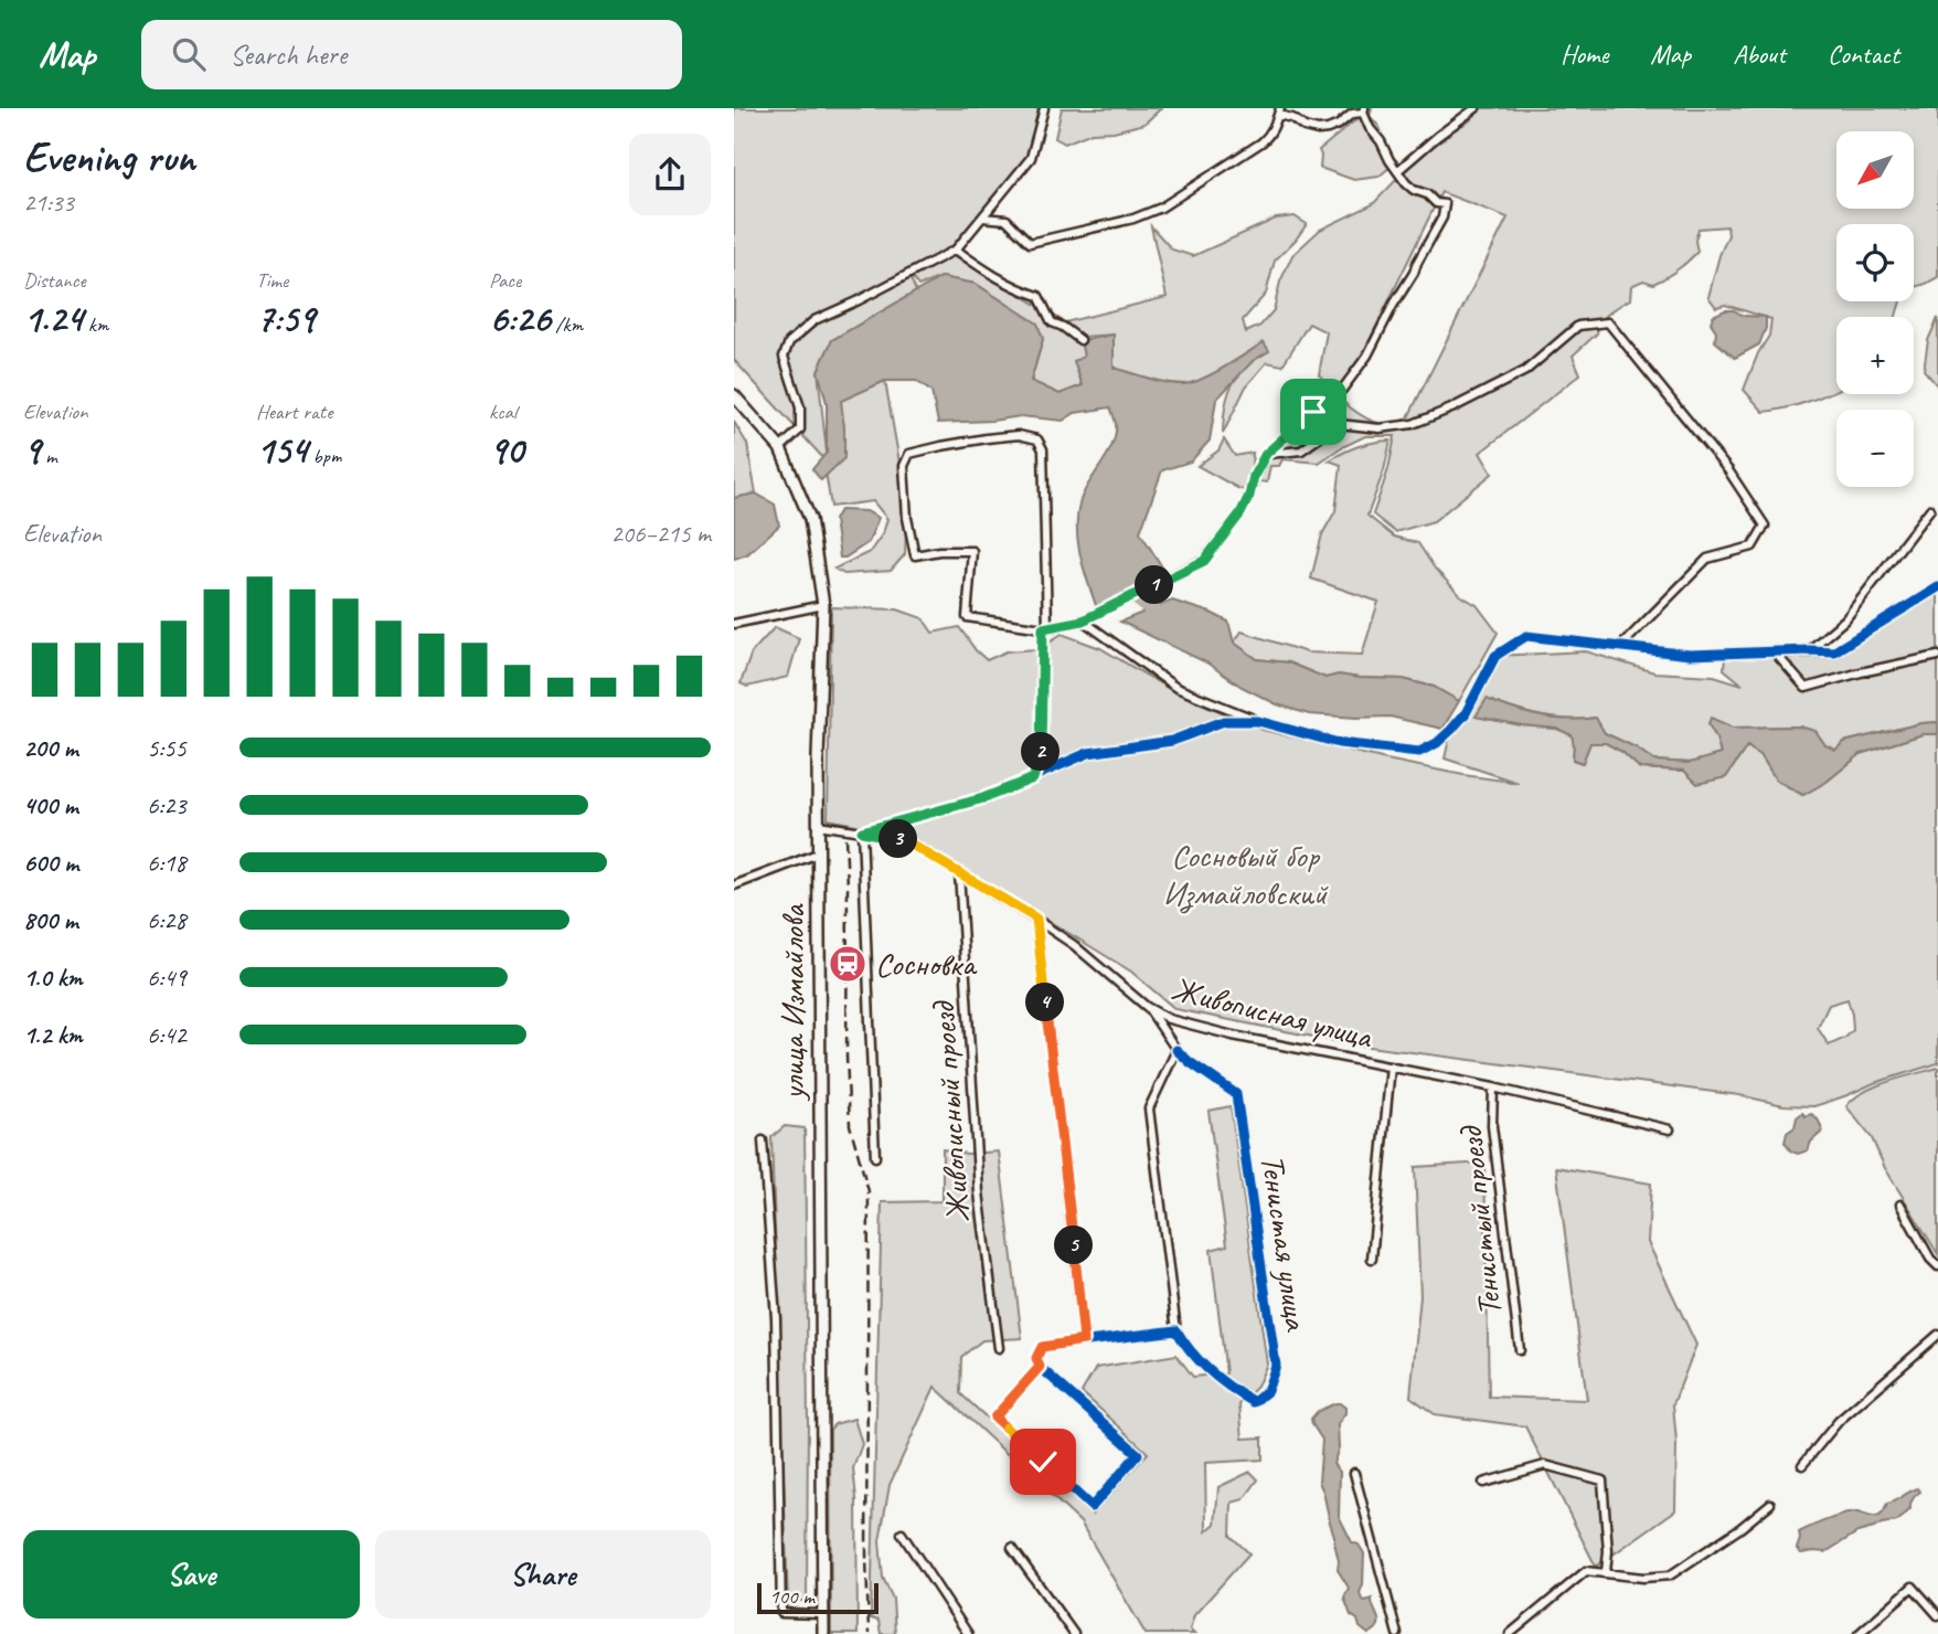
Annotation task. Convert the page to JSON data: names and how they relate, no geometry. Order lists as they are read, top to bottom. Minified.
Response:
{"streets":{"main road":["улица Измайлова"],"street":["Живописная улица","Живописный проезд","Тенистый проезд","Тенистая улица"]},"crossings":[["улица Измайлова","Живописная улица"],["Живописная улица","Живописный проезд"],["Живописная улица","Тенистый проезд"],["Живописная улица","Тенистая улица"]],"parks":["Сосновый бор Измайловский"],"places":{"station":["Сосновка"]},"scale_bar":"100 m","north":"bottom left","page":{"header":"Map","search":"Search here","nav":["Home","Map","About","Contact"],"heading":["Evening run","21:33"],"map_buttons":["+","−"],"stats":[["Distance","1.24 km"],["Time","7:59"],["Pace","6:26 /km"],["Elevation","9 m"],["Heart rate","154 bpm"],["kcal","90"]],"chart":["Elevation","206–215 m"],"pins":["1","2","3","4","5"],"list":[{"name":"200 m","note":"5:55"},{"name":"400 m","note":"6:23"},{"name":"600 m","note":"6:18"},{"name":"800 m","note":"6:28"},{"name":"1.0 km","note":"6:49"},{"name":"1.2 km","note":"6:42"}],"buttons":["Save","Share"],"scale":"100 m"}}
